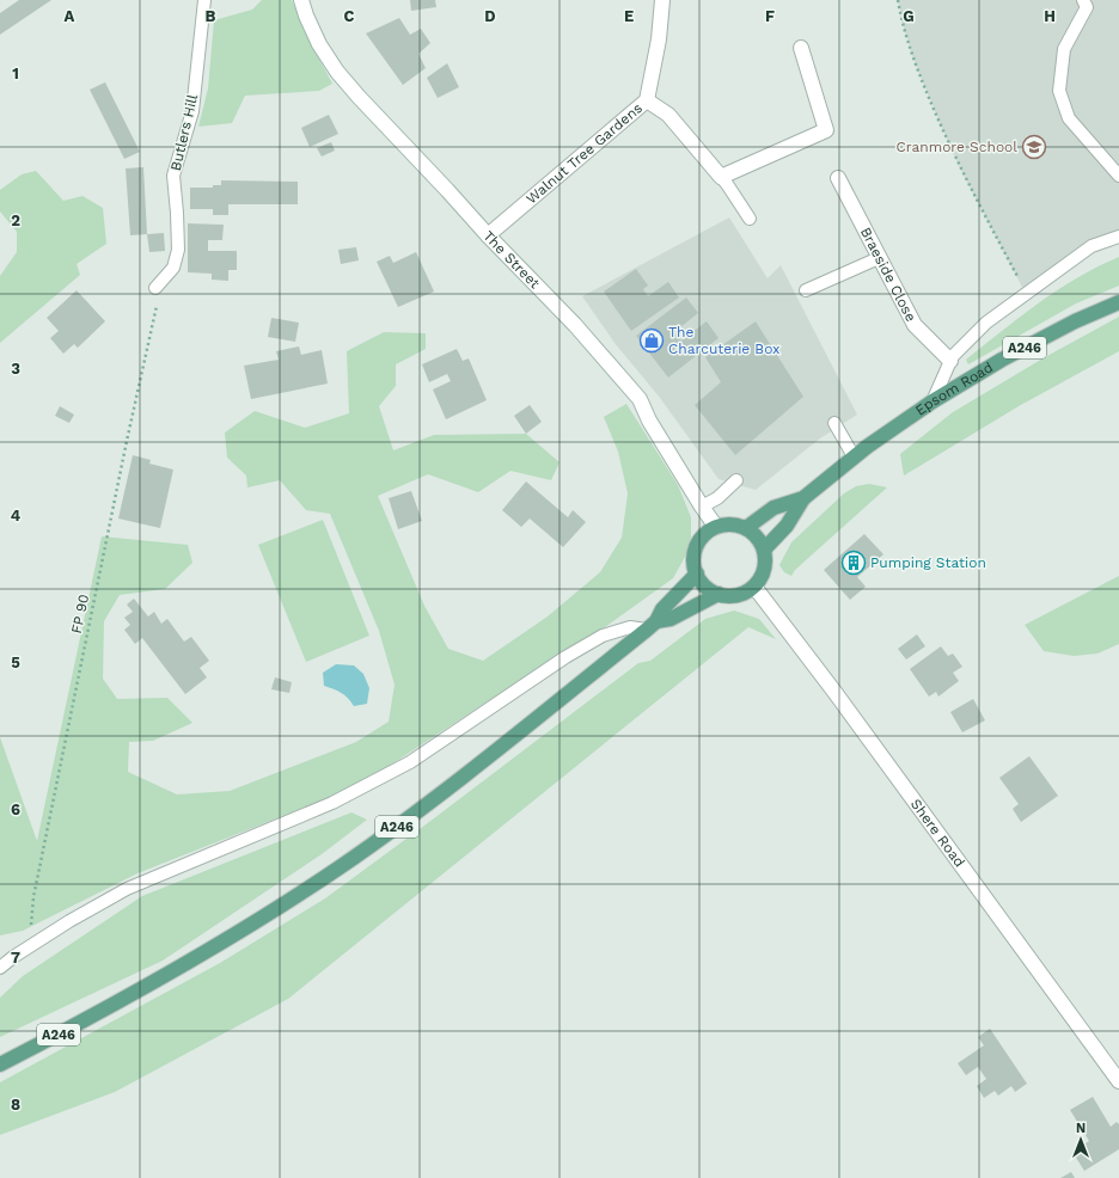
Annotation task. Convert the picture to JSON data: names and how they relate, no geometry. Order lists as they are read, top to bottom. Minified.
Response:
{"streets":{"main road":["A246","Epsom Road"],"street":["Walnut Tree Gardens","The Street","Braeside Close","Shere Road"],"lane":["Butlers Hill"],"path":["FP 90"]},"crossings":[["Butlers Hill","FP 90"],["Walnut Tree Gardens","The Street"],["The Street","A246"],["The Street","Epsom Road"],["The Street","Shere Road"],["A246","Epsom Road"],["A246","Shere Road"],["Epsom Road","Shere Road"]],"places":{"school or university":["Cranmore School"],"shop":["The Charcuterie Box"],"building":["Pumping Station"]},"north":"top","grid":{"columns":["A","B","C","D","E","F","G","H"],"rows":["1","2","3","4","5","6","7","8"]}}
